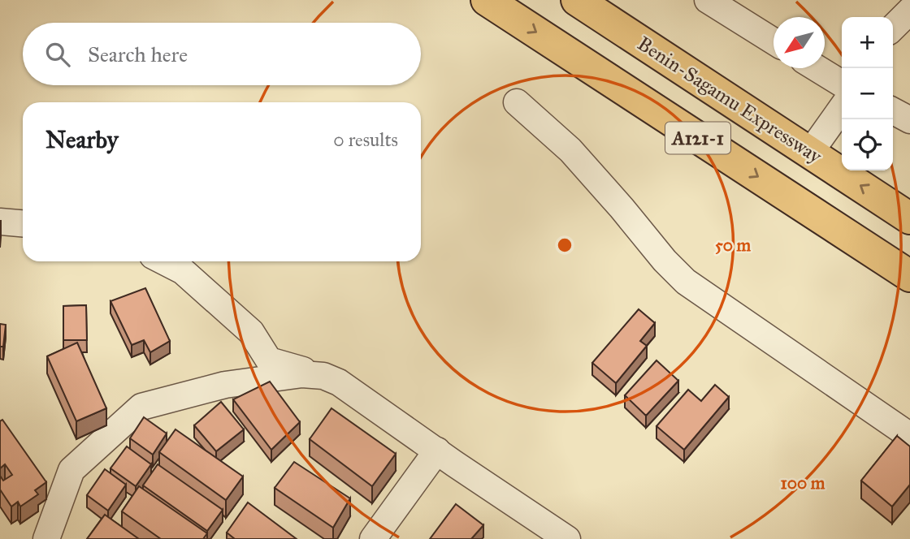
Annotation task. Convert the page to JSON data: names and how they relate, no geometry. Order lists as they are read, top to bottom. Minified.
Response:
{"streets":{"highway":["Benin-Sagamu Expressway","A121-1"]},"north":"bottom left","page":{"map_buttons":["+","−"],"search":"Search here","heading":["Nearby","0 results"]},"rings":["50 m","100 m"]}
